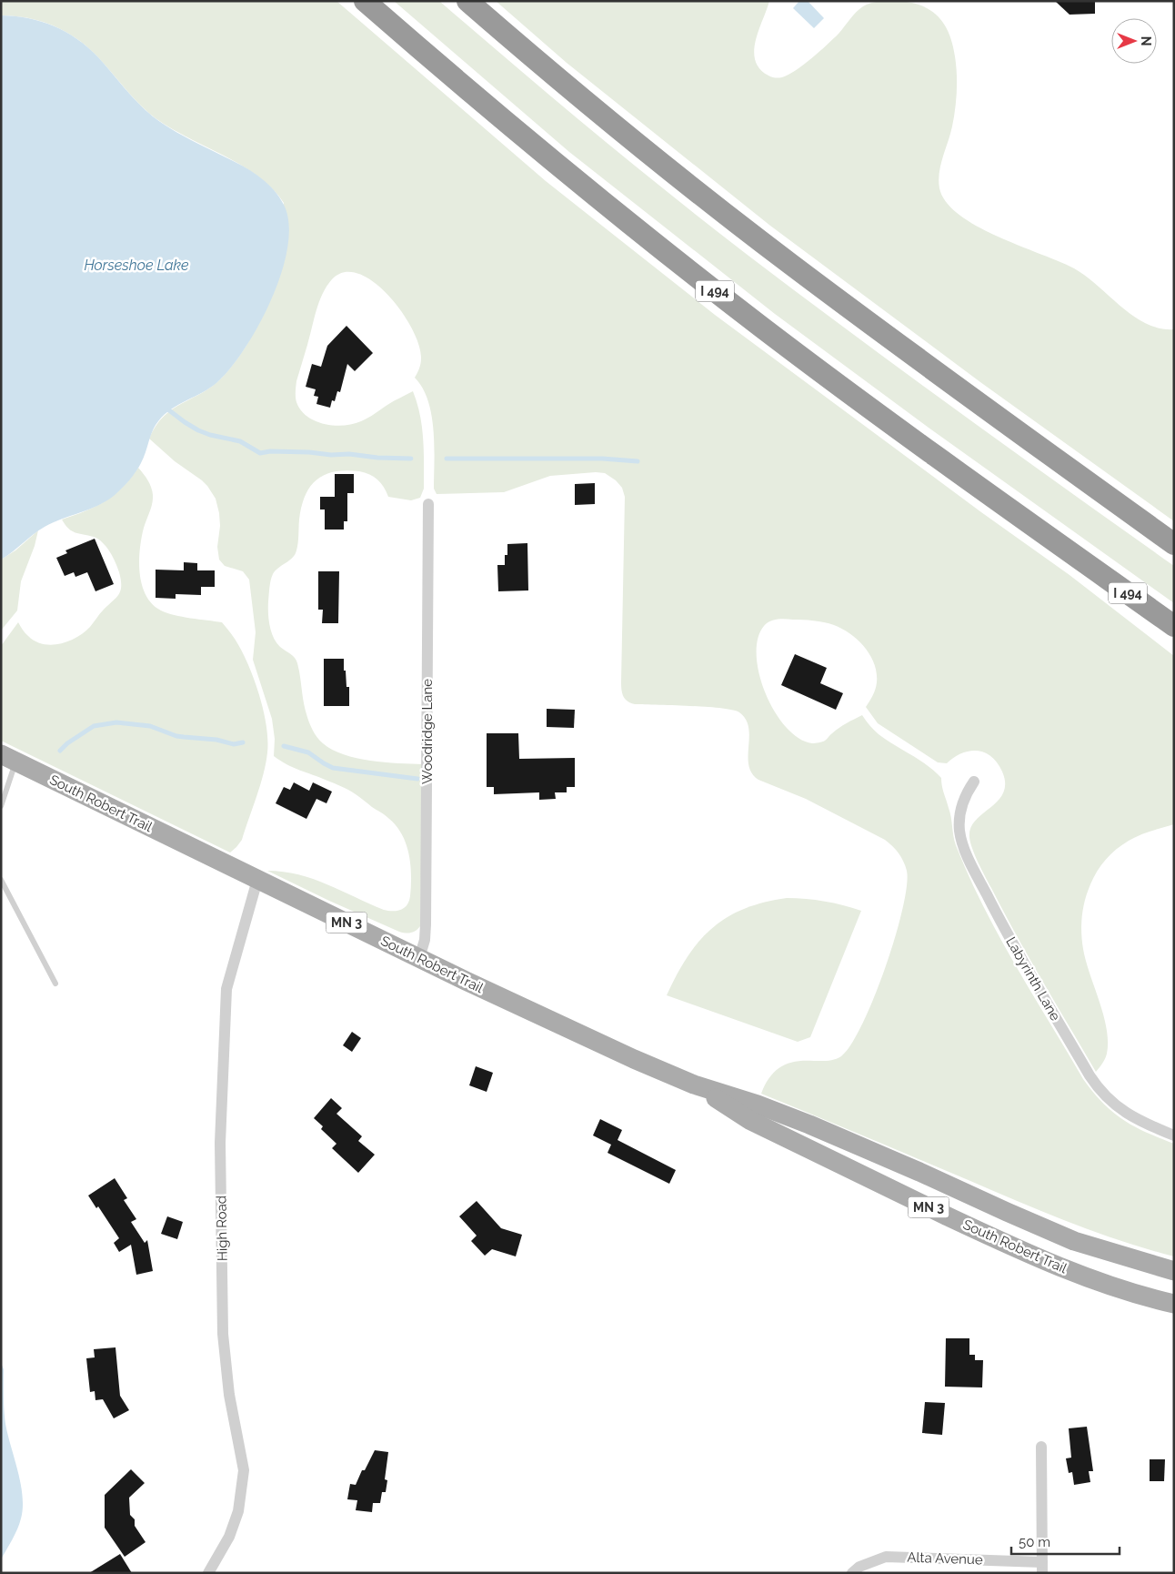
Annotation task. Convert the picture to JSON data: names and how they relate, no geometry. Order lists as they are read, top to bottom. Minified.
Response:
{"streets":{"highway":["I 494"],"main road":["South Robert Trail","MN 3"],"street":["Woodridge Lane","Labyrinth Lane","High Road","Alta Avenue"]},"crossings":[["Woodridge Lane","South Robert Trail"],["South Robert Trail","High Road"]],"water":["Horseshoe Lake"],"scale_bar":"50 m","north":"right"}
